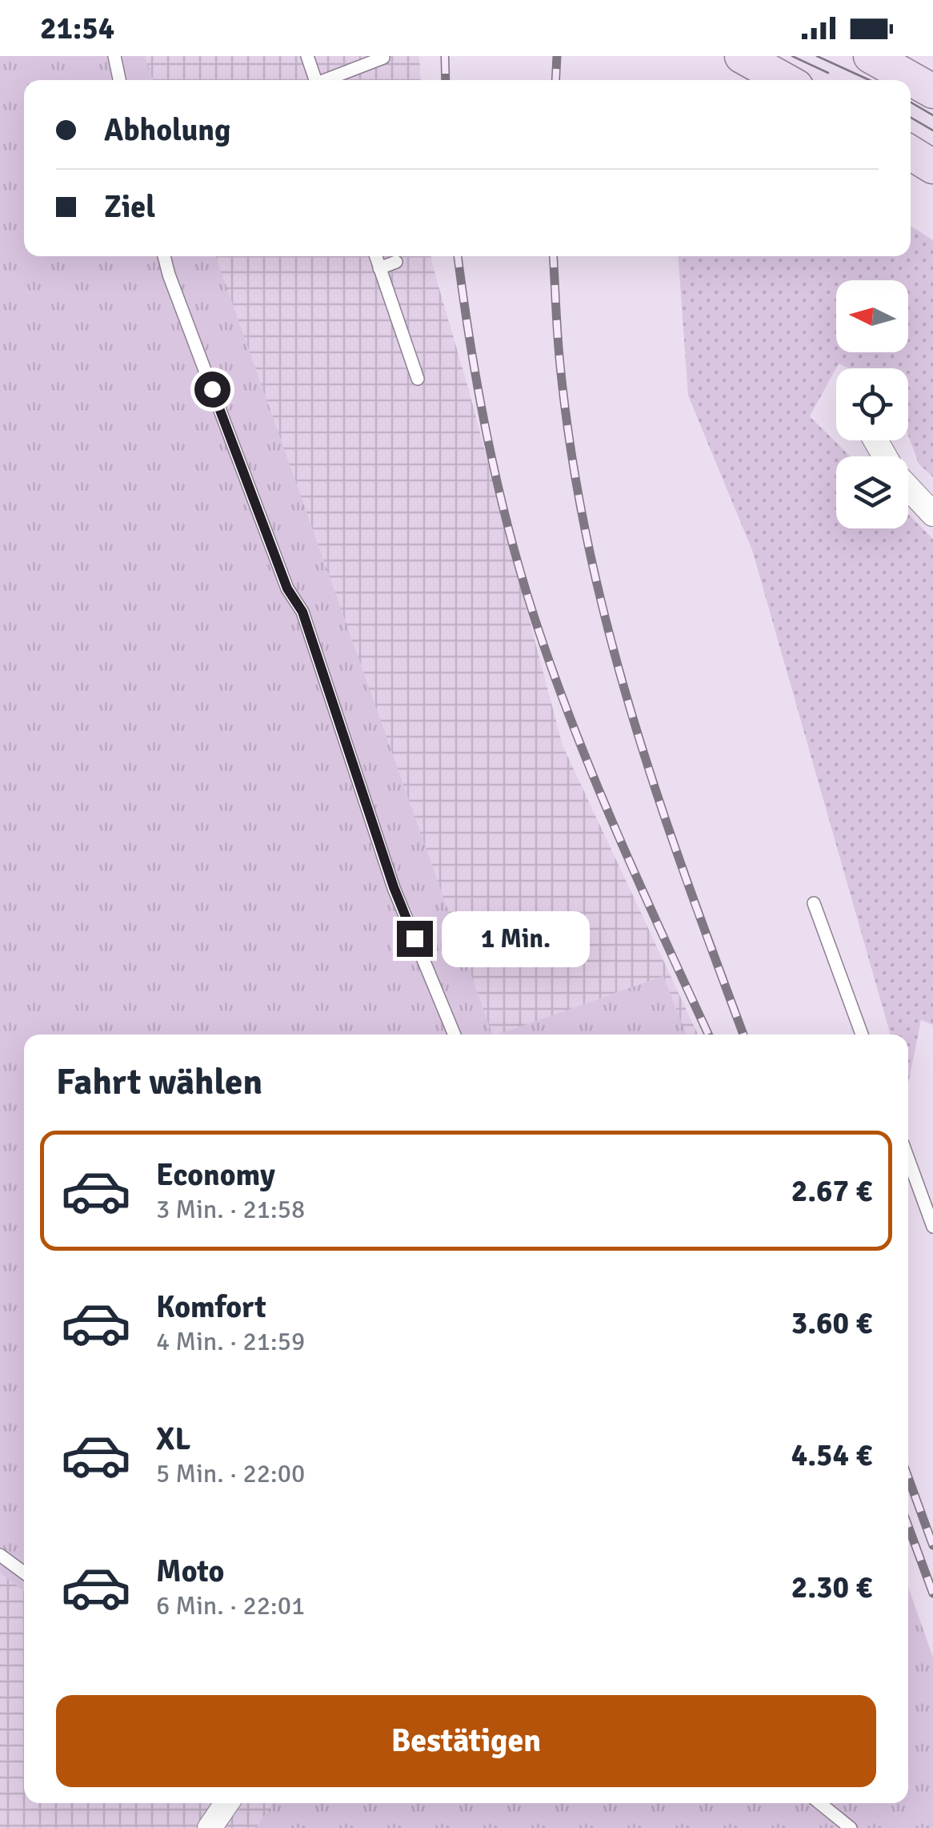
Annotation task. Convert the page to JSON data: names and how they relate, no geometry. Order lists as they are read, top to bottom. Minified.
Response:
{"north":"left","page":{"status":"21:54","banner":["Abholung","Ziel"],"bubble":"1 Min.","heading":"Fahrt wählen","list":[{"name":"Economy","note":"3 Min. · 21:58","value":"2.67 €"},{"name":"Komfort","note":"4 Min. · 21:59","value":"3.60 €"},{"name":"XL","note":"5 Min. · 22:00","value":"4.54 €"},{"name":"Moto","note":"6 Min. · 22:01","value":"2.30 €"}],"buttons":"Bestätigen"}}
